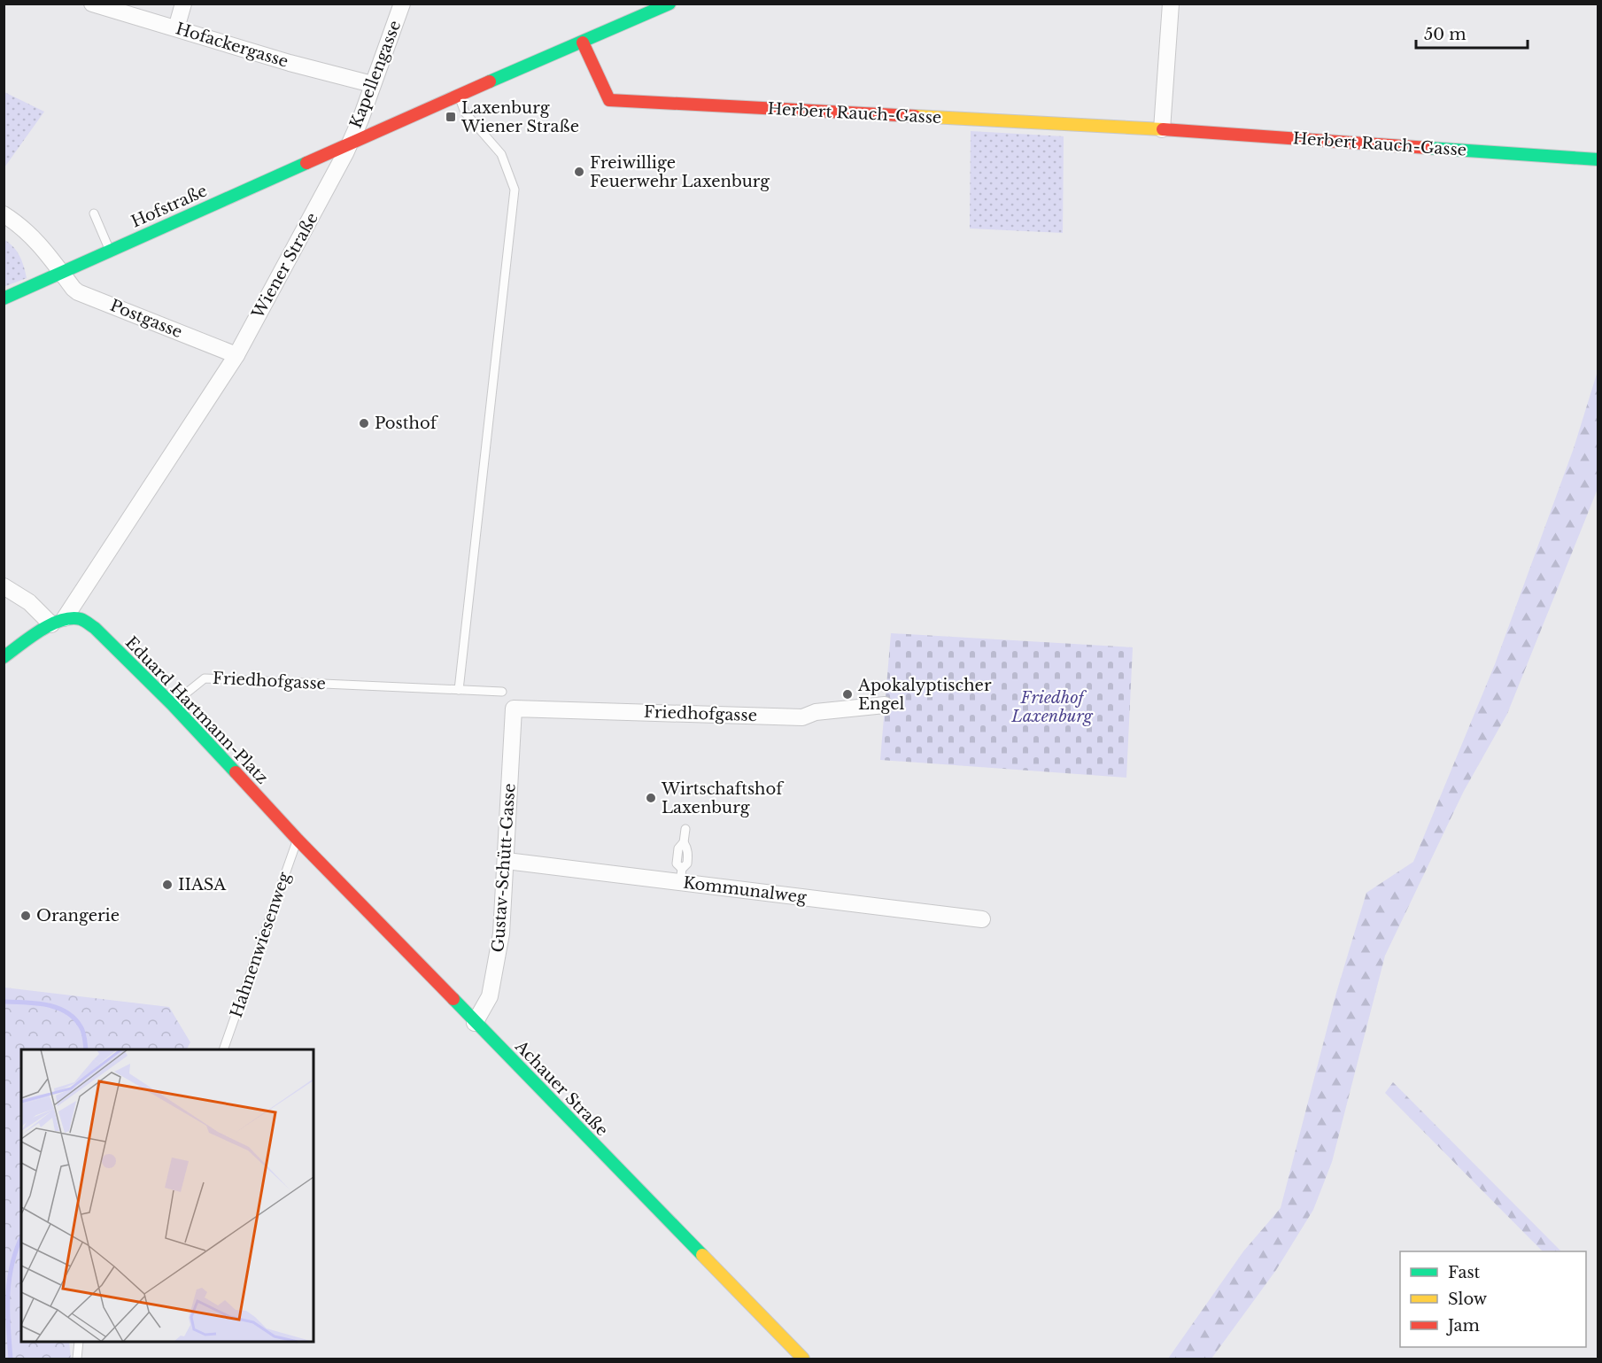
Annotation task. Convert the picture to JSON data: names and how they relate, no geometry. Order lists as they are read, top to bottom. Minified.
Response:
{"streets":{"street":["Hofackergasse","Kapellengasse","Herbert Rauch-Gasse","Hofstraße","Wiener Straße","Postgasse","Friedhofgasse","Eduard Hartmann-Platz","Gustav-Schütt-Gasse","Kommunalweg","Achauer Straße"],"lane":["Hahnenwiesenweg"]},"crossings":[["Hofackergasse","Kapellengasse"],["Kapellengasse","Hofstraße"],["Kapellengasse","Wiener Straße"],["Hofstraße","Wiener Straße"],["Hofstraße","Postgasse"],["Wiener Straße","Postgasse"],["Wiener Straße","Eduard Hartmann-Platz"],["Friedhofgasse","Eduard Hartmann-Platz"],["Friedhofgasse","Gustav-Schütt-Gasse"],["Eduard Hartmann-Platz","Hahnenwiesenweg"],["Eduard Hartmann-Platz","Achauer Straße"],["Gustav-Schütt-Gasse","Kommunalweg"],["Gustav-Schütt-Gasse","Achauer Straße"],["Hahnenwiesenweg","Achauer Straße"]],"parks":["Friedhof Laxenburg"],"places":{"transit":["Laxenburg Wiener Straße"],"other":["Freiwillige Feuerwehr Laxenburg","Posthof","Apokalyptischer Engel","Wirtschaftshof Laxenburg","IIASA","Orangerie"]},"legend":["Fast","Slow","Jam"],"scale_bar":"50 m"}
